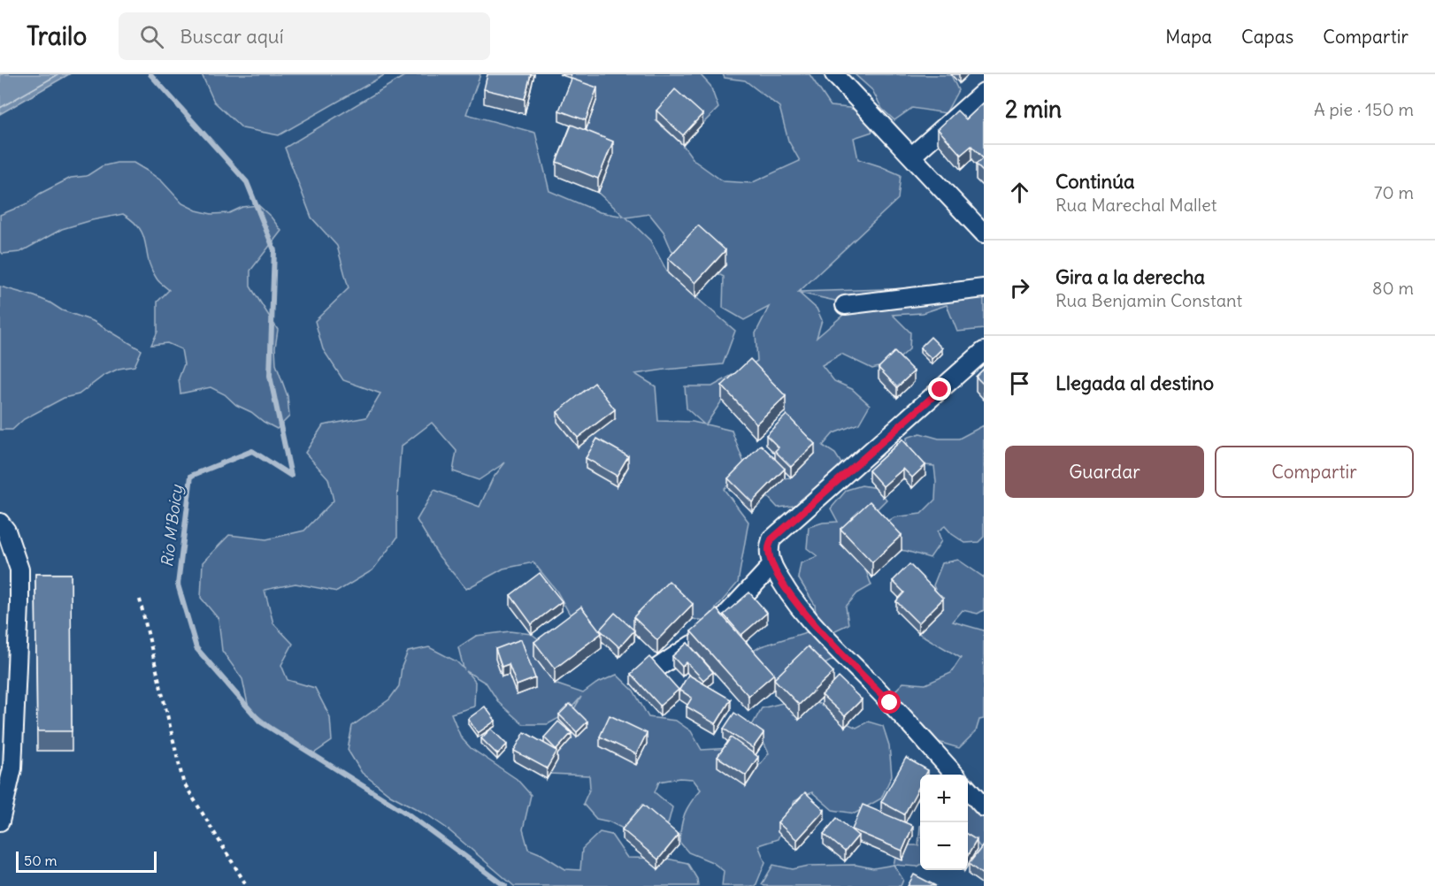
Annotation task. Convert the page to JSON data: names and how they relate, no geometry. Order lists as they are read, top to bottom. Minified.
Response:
{"water":["Rio M'Boicy"],"scale_bar":"50 m","page":{"header":"Trailo","search":"Buscar aquí","nav":["Mapa","Capas","Compartir"],"heading":["2 min","A pie · 150 m"],"list":[["Continúa","Rua Marechal Mallet","70 m"],["Gira a la derecha","Rua Benjamin Constant","80 m"],"Llegada al destino"],"buttons":["Guardar","Compartir"],"map_buttons":["+","−"],"scale":"50 m"}}
